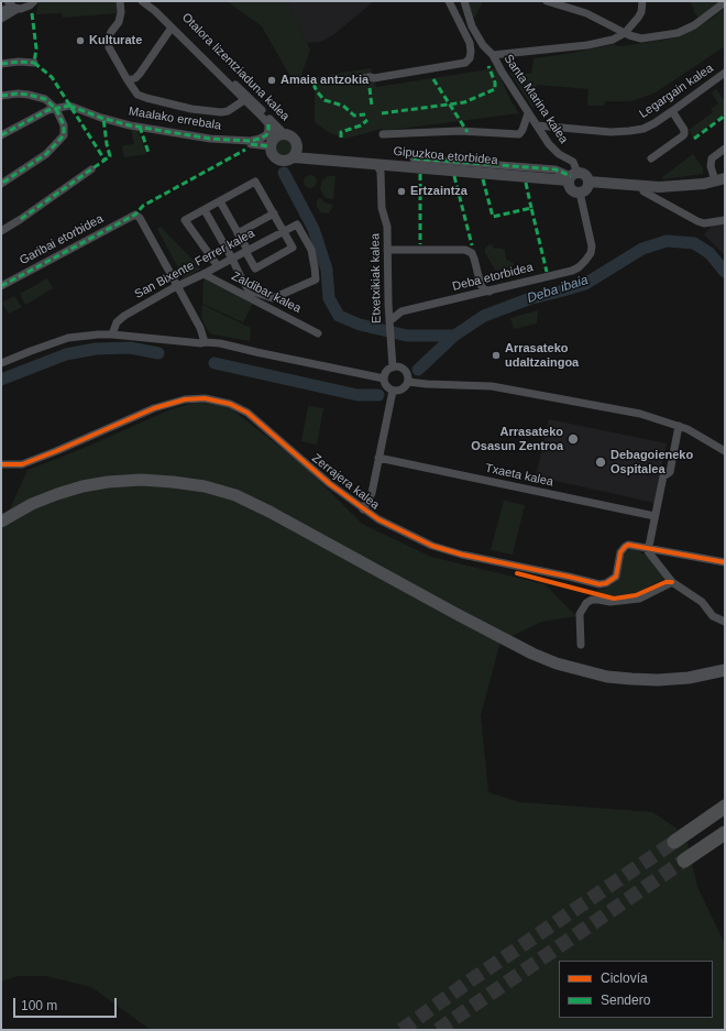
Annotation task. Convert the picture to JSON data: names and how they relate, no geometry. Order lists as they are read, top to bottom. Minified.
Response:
{"streets":{"street":["Otalora lizentziaduna kalea","Legargain kalea","Santa Marina kalea","Maalako errebala","Gipuzkoa etorbidea","Garibai etorbidea","San Bixente Ferrer kalea","Deba etorbidea","Etxetxikiak kalea","Zaldibar kalea","Txaeta kalea","Zerrajera kalea"]},"crossings":[["Otalora lizentziaduna kalea","Maalako errebala"],["Otalora lizentziaduna kalea","Gipuzkoa etorbidea"],["Legargain kalea","Santa Marina kalea"],["Santa Marina kalea","Gipuzkoa etorbidea"],["Santa Marina kalea","Deba etorbidea"],["Gipuzkoa etorbidea","Deba etorbidea"],["Gipuzkoa etorbidea","Etxetxikiak kalea"],["Garibai etorbidea","San Bixente Ferrer kalea"],["San Bixente Ferrer kalea","Zaldibar kalea"]],"water":["Deba ibaia"],"places":["Kulturate","Amaia antzokia","Ertzaintza","Arrasateko udaltzaingoa","Arrasateko Osasun Zentroa","Debagoieneko Ospitalea"],"legend":["Ciclovía","Sendero"],"scale_bar":"100 m"}
